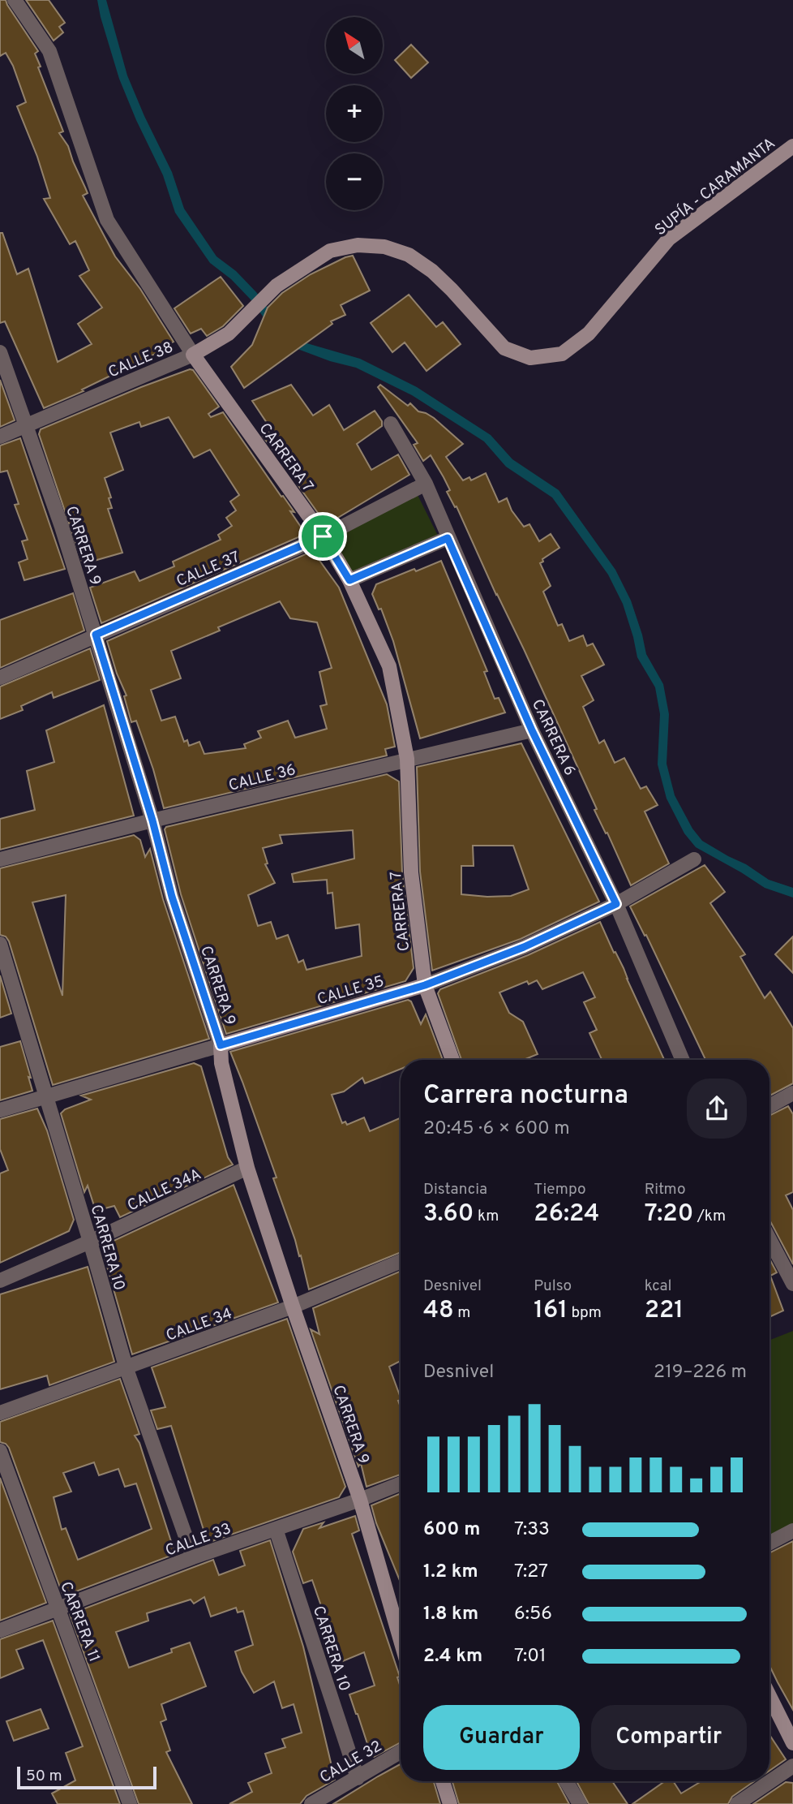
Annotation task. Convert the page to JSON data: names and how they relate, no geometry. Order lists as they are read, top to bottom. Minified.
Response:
{"streets":{"main road":["SUPÍA - CARAMANTA","CALLE 38","CARRERA 7","CARRERA 9","CALLE 35"],"street":["CALLE 37","CARRERA 6","CALLE 36","CALLE 34A","CARRERA 10","CALLE 34","CALLE 33","CARRERA 11","CALLE 32"]},"crossings":[["SUPÍA - CARAMANTA","CALLE 38"],["CALLE 38","CARRERA 7"],["CALLE 38","CARRERA 9"],["CARRERA 7","CALLE 37"],["CARRERA 7","CALLE 36"],["CARRERA 7","CALLE 35"],["CARRERA 9","CALLE 37"],["CARRERA 9","CALLE 36"],["CARRERA 9","CALLE 35"],["CARRERA 9","CALLE 34A"],["CARRERA 9","CALLE 34"],["CARRERA 9","CALLE 33"],["CALLE 37","CARRERA 6"],["CARRERA 6","CALLE 36"],["CARRERA 6","CALLE 35"],["CALLE 35","CARRERA 10"],["CALLE 34A","CARRERA 10"],["CARRERA 10","CALLE 34"],["CARRERA 10","CALLE 33"],["CARRERA 10","CALLE 32"],["CALLE 33","CARRERA 11"]],"scale_bar":"50 m","north":"top left","page":{"map_buttons":["+","−"],"heading":["Carrera nocturna","20:45 · 6 × 600 m"],"stats":[["Distancia","3.60 km"],["Tiempo","26:24"],["Ritmo","7:20 /km"],["Desnivel","48 m"],["Pulso","161 bpm"],["kcal","221"]],"chart":["Desnivel","219–226 m"],"list":[{"name":"600 m","note":"7:33"},{"name":"1.2 km","note":"7:27"},{"name":"1.8 km","note":"6:56"},{"name":"2.4 km","note":"7:01"}],"buttons":["Guardar","Compartir"],"scale":"50 m"}}
